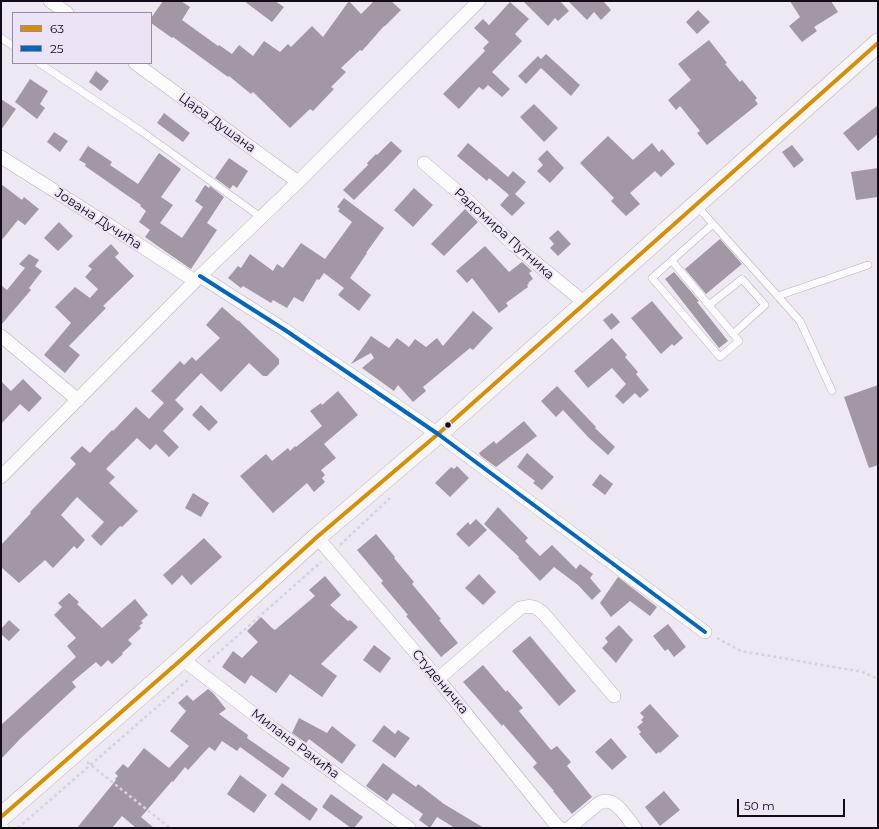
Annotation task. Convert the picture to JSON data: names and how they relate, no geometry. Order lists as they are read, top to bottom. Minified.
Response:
{"streets":{"street":["Цара Душана","Јована Дучића","Радомира Путника","Студеничка","Милана Ракића"]},"lines":["transit line 63","transit line 25"],"legend":["63","25"],"scale_bar":"50 m"}
